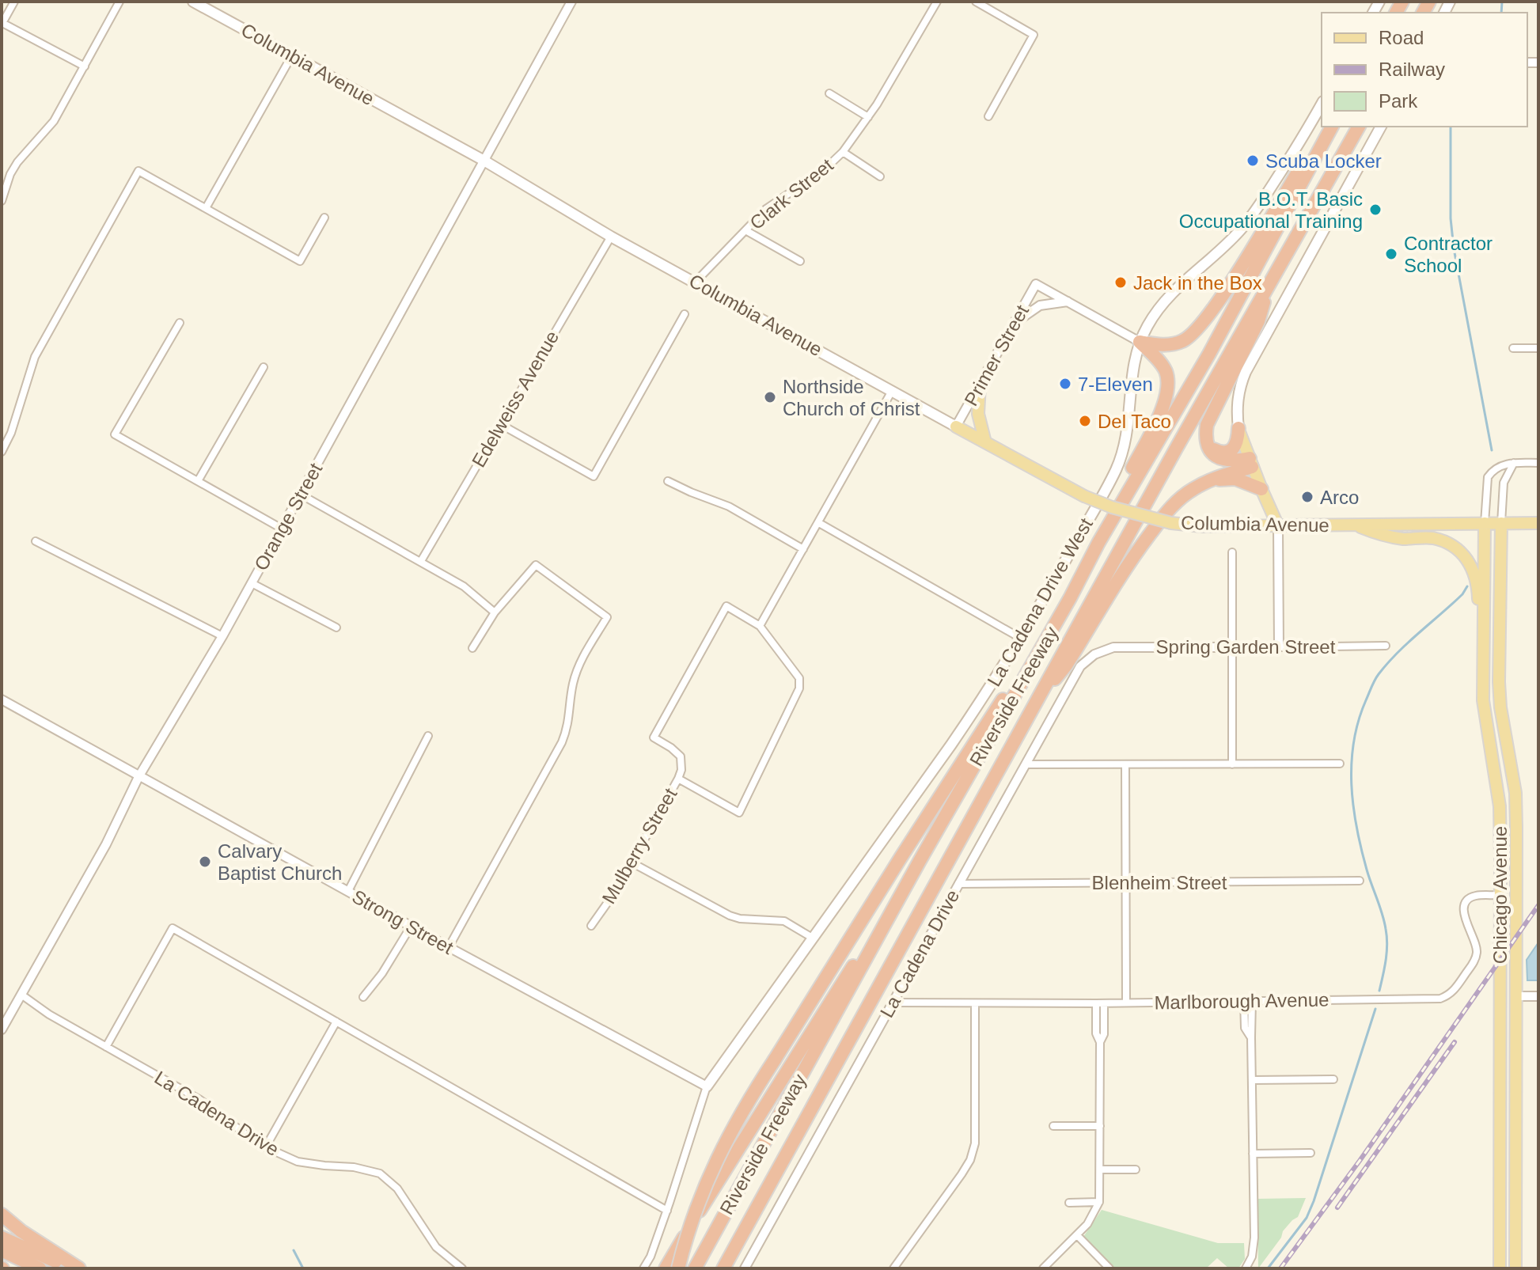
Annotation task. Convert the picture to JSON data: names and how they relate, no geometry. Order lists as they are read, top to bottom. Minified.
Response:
{"streets":{"highway":["Riverside Freeway"],"main road":["Columbia Avenue","La Cadena Drive West","Chicago Avenue"],"street":["Clark Street","Primer Street","Edelweiss Avenue","Orange Street","Spring Garden Street","Mulberry Street","Blenheim Street","Strong Street","La Cadena Drive","Marlborough Avenue"]},"crossings":[["Columbia Avenue","Clark Street"],["Columbia Avenue","Primer Street"],["Columbia Avenue","Edelweiss Avenue"],["Columbia Avenue","Orange Street"],["Columbia Avenue","Chicago Avenue"],["Orange Street","Strong Street"],["Orange Street","La Cadena Drive"],["La Cadena Drive West","Strong Street"],["Spring Garden Street","La Cadena Drive"],["Blenheim Street","La Cadena Drive"],["Chicago Avenue","Marlborough Avenue"],["La Cadena Drive","Marlborough Avenue"]],"places":["Scuba Locker","B.O.T. Basic Occupational Training","Contractor School","Jack in the Box","7-Eleven","Northside Church of Christ","Del Taco","Arco","Calvary Baptist Church"],"legend":["Road","Railway","Park"]}
